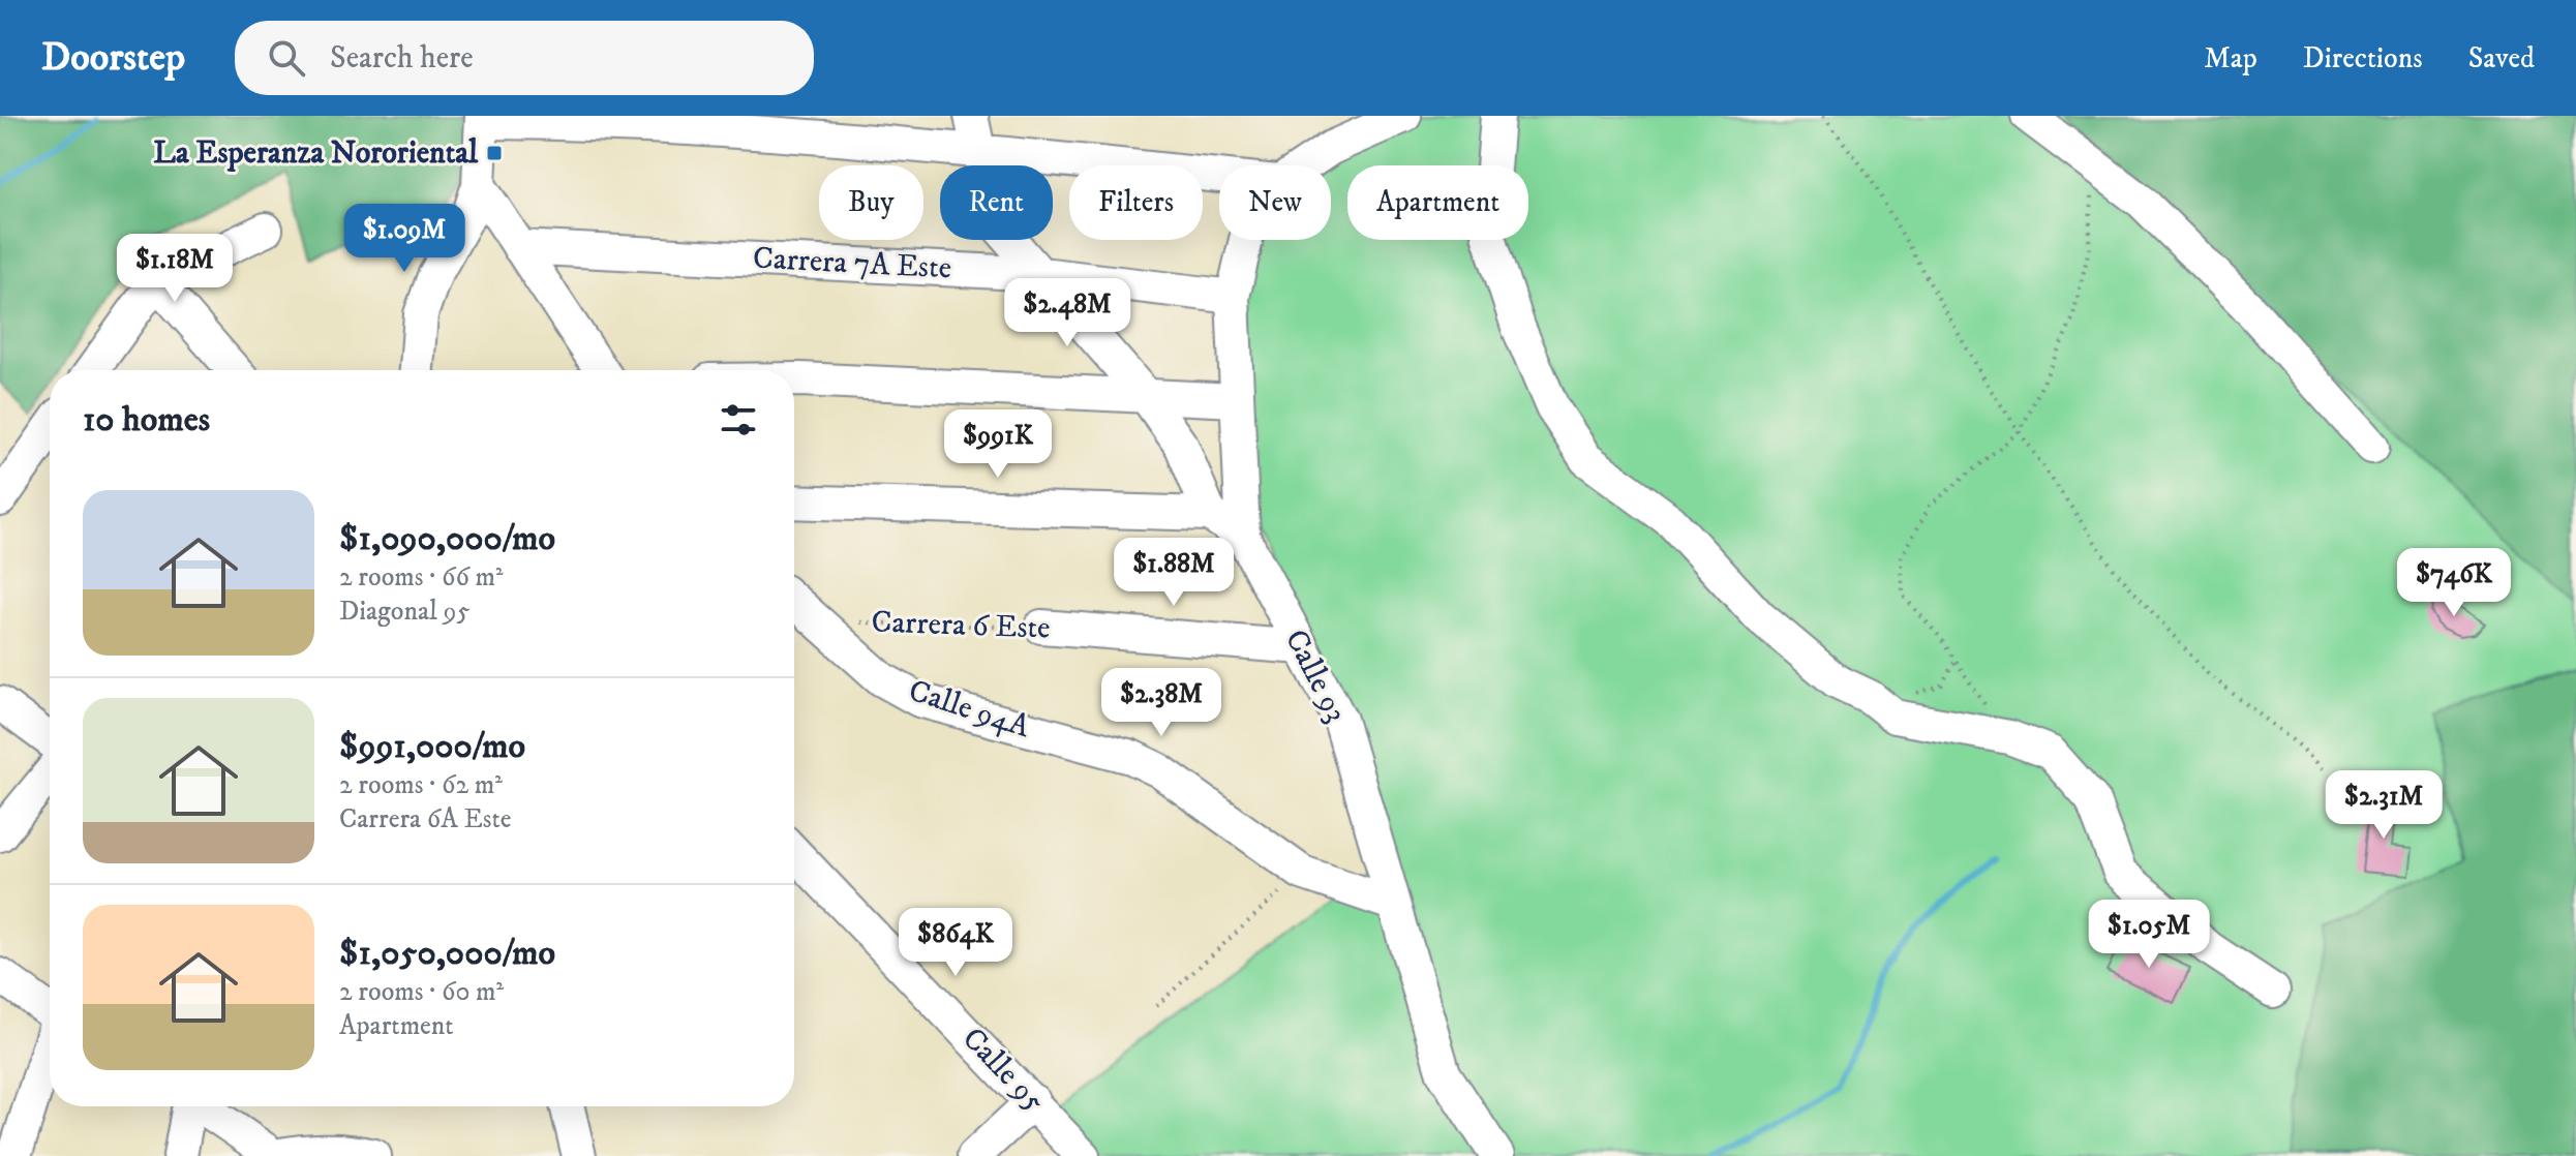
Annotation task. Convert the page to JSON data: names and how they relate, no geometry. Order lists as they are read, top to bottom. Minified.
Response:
{"streets":{"street":["Carrera 7A Este","Carrera 6 Este","Calle 93","Calle 94A","Calle 95"]},"crossings":[["Carrera 7A Este","Calle 93"],["Carrera 6 Este","Calle 93"],["Carrera 6 Este","Calle 94A"],["Calle 93","Calle 94A"]],"places":{"transit":["La Esperanza Nororiental"]},"page":{"header":"Doorstep","search":"Search here","nav":["Map","Directions","Saved"],"chip":["Buy","Rent","Filters","New","Apartment"],"price":["$1.09M","$1.18M","$2.48M","$991K","$1.88M","$746K","$2.38M","$2.31M","$1.05M","$864K"],"heading":"10 homes","list":[{"name":"$1,090,000/mo","note":"2 rooms · 66 m² · Diagonal 95"},{"name":"$991,000/mo","note":"2 rooms · 62 m² · Carrera 6A Este"},{"name":"$1,050,000/mo","note":"2 rooms · 60 m² · Apartment"}]}}
